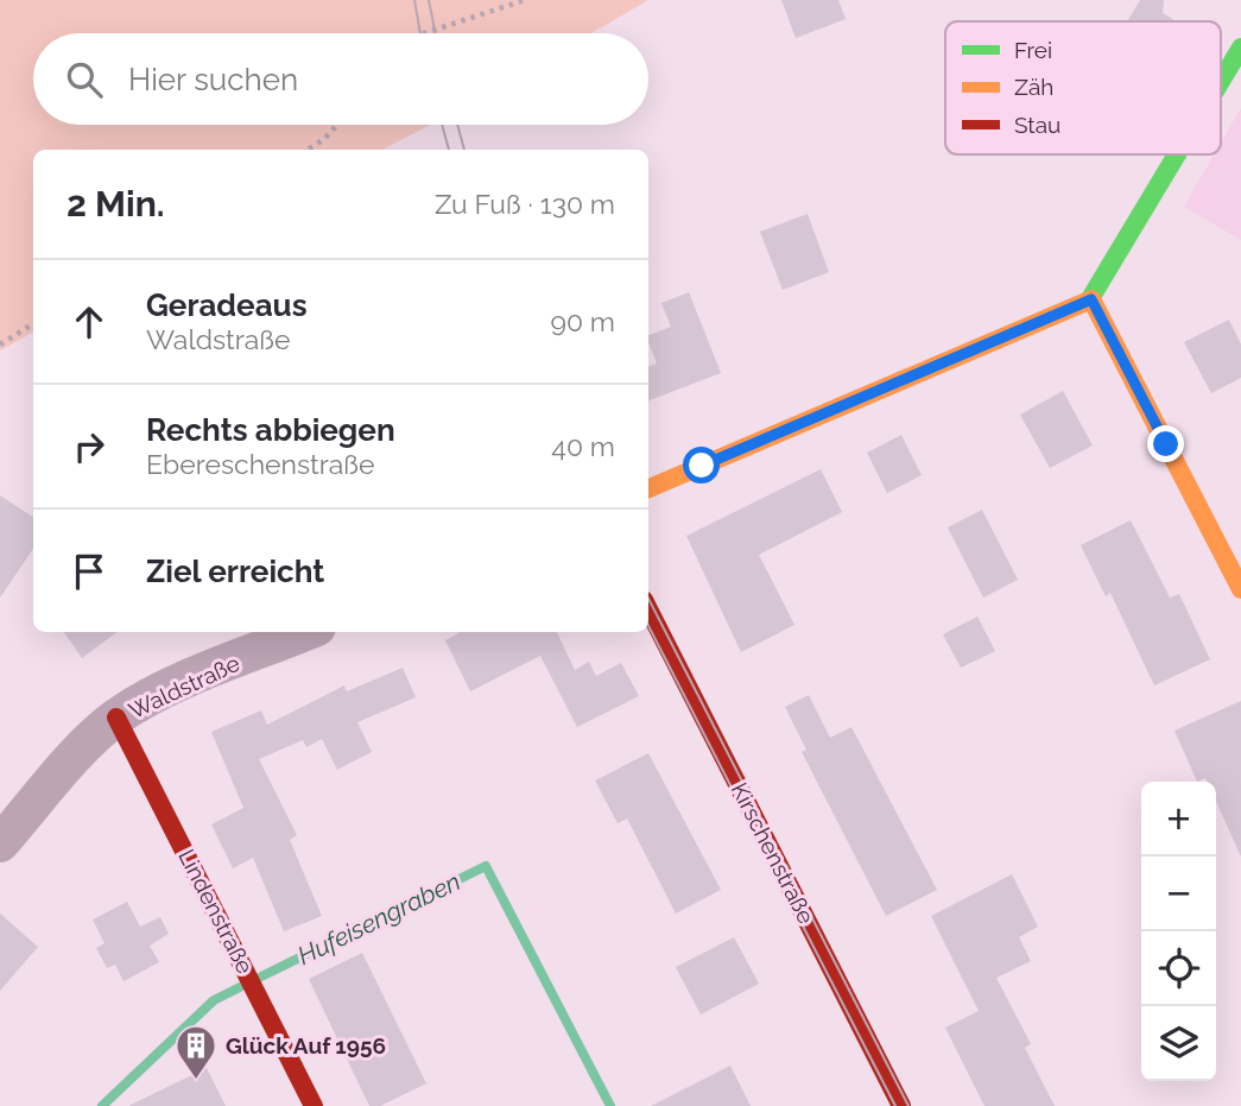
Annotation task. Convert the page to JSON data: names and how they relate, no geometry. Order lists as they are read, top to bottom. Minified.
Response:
{"streets":{"street":["Waldstraße","Kirschenstraße","Lindenstraße"]},"crossings":[["Waldstraße","Lindenstraße"]],"water":["Hufeisengraben"],"places":{"building":["Glück Auf 1956"]},"legend":["Frei","Zäh","Stau"],"page":{"search":"Hier suchen","heading":["2 Min.","Zu Fuß · 130 m"],"list":[["Geradeaus","Waldstraße","90 m"],["Rechts abbiegen","Ebereschenstraße","40 m"],"Ziel erreicht"],"map_buttons":["+","−"]}}
